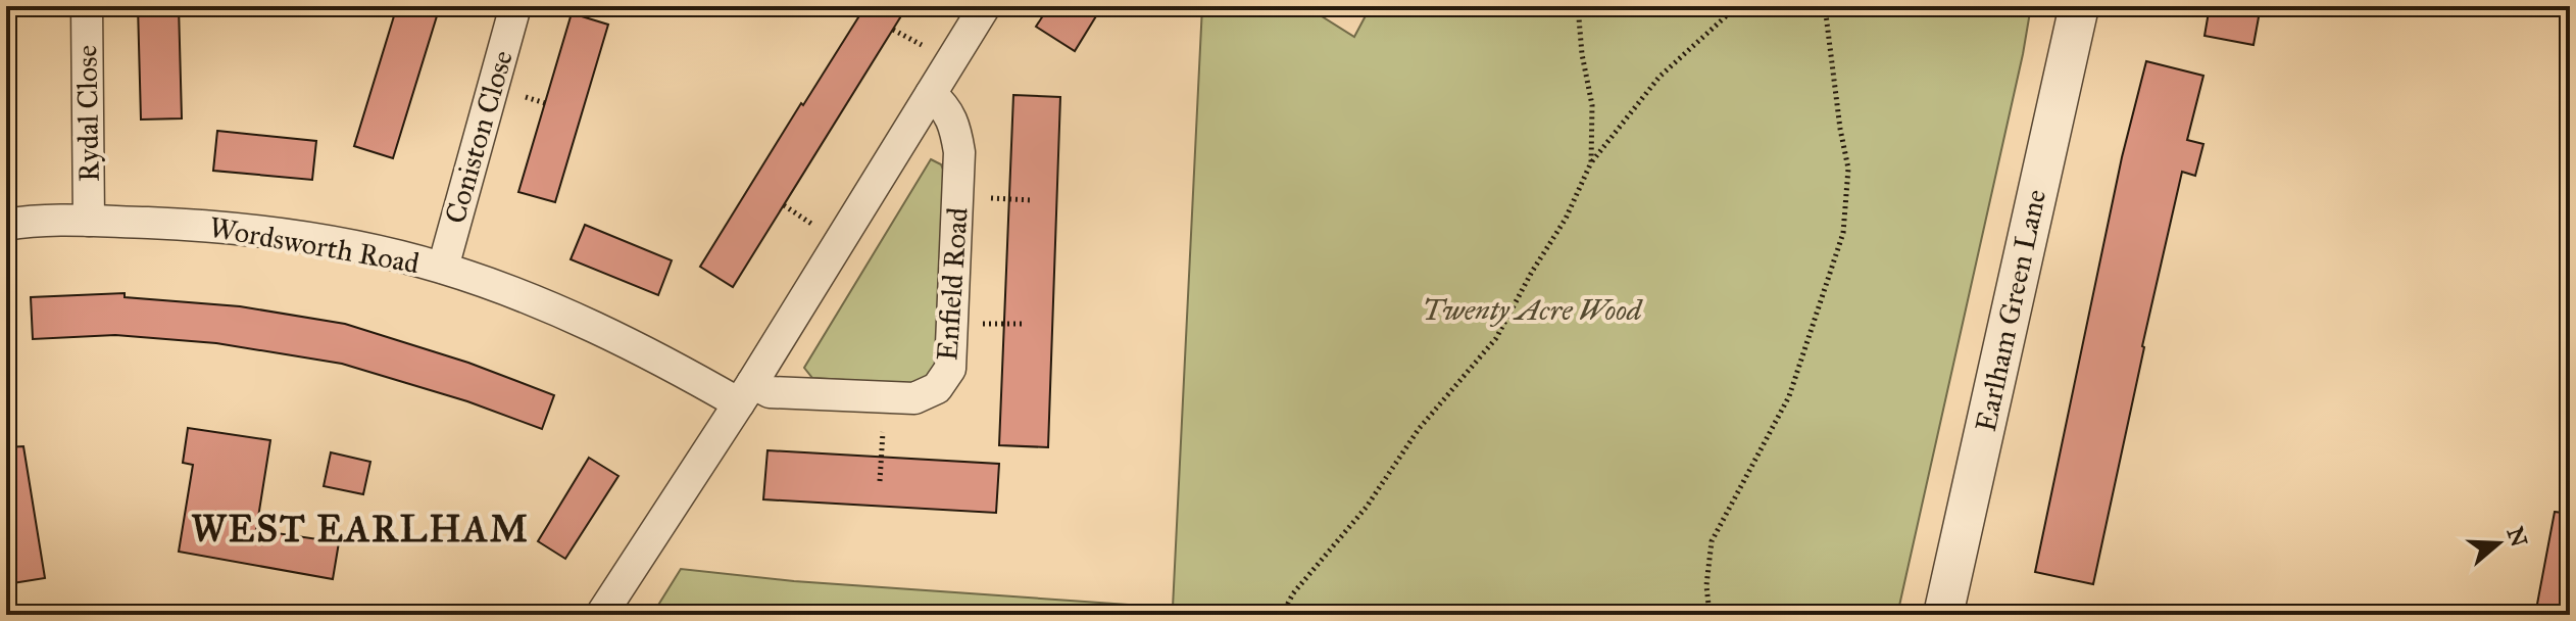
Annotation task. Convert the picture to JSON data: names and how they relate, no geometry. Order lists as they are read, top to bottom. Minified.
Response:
{"streets":{"street":["Rydal Close","Coniston Close","Wordsworth Road","Enfield Road","Earlham Green Lane"]},"crossings":[["Rydal Close","Wordsworth Road"],["Coniston Close","Wordsworth Road"],["Wordsworth Road","Enfield Road"]],"districts":["WEST EARLHAM"],"parks":["Twenty Acre Wood"],"north":"right"}
